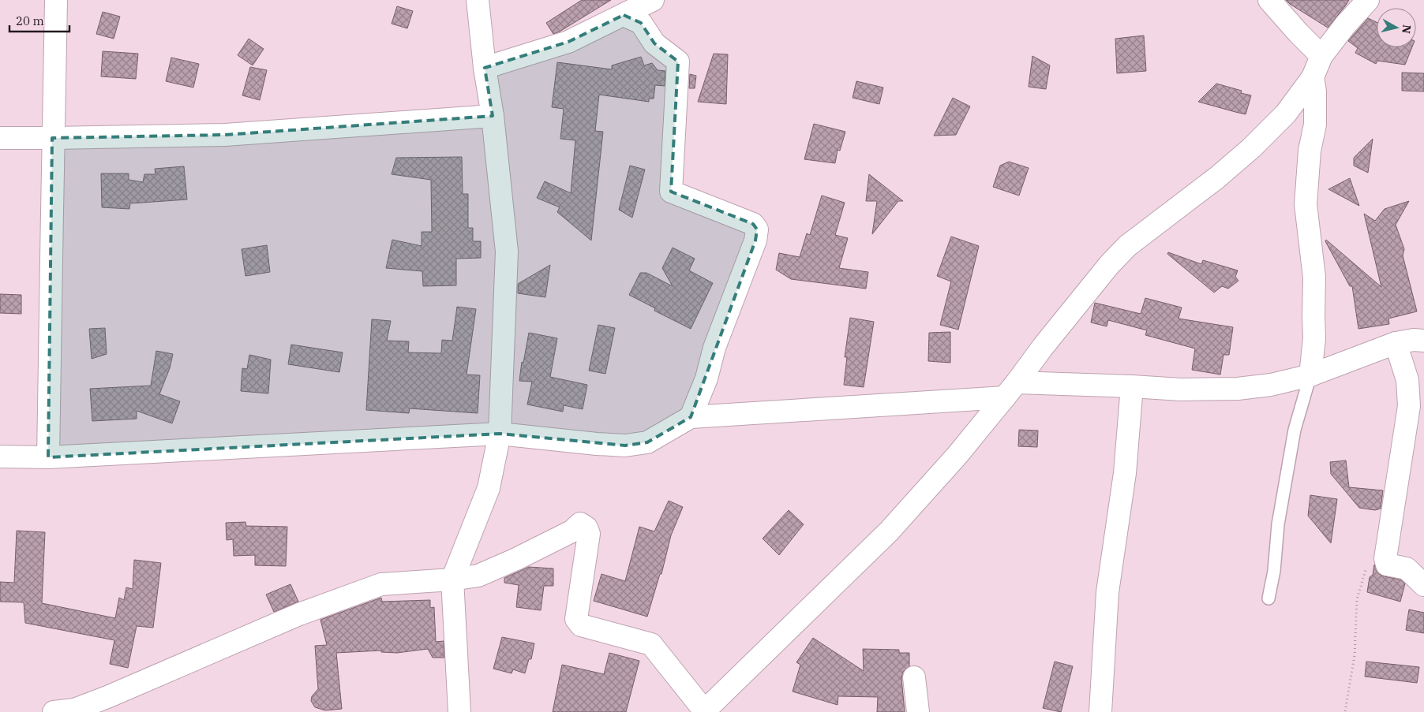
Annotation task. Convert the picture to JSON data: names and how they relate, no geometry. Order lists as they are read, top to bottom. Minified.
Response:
{"scale_bar":"20 m","north":"right"}
